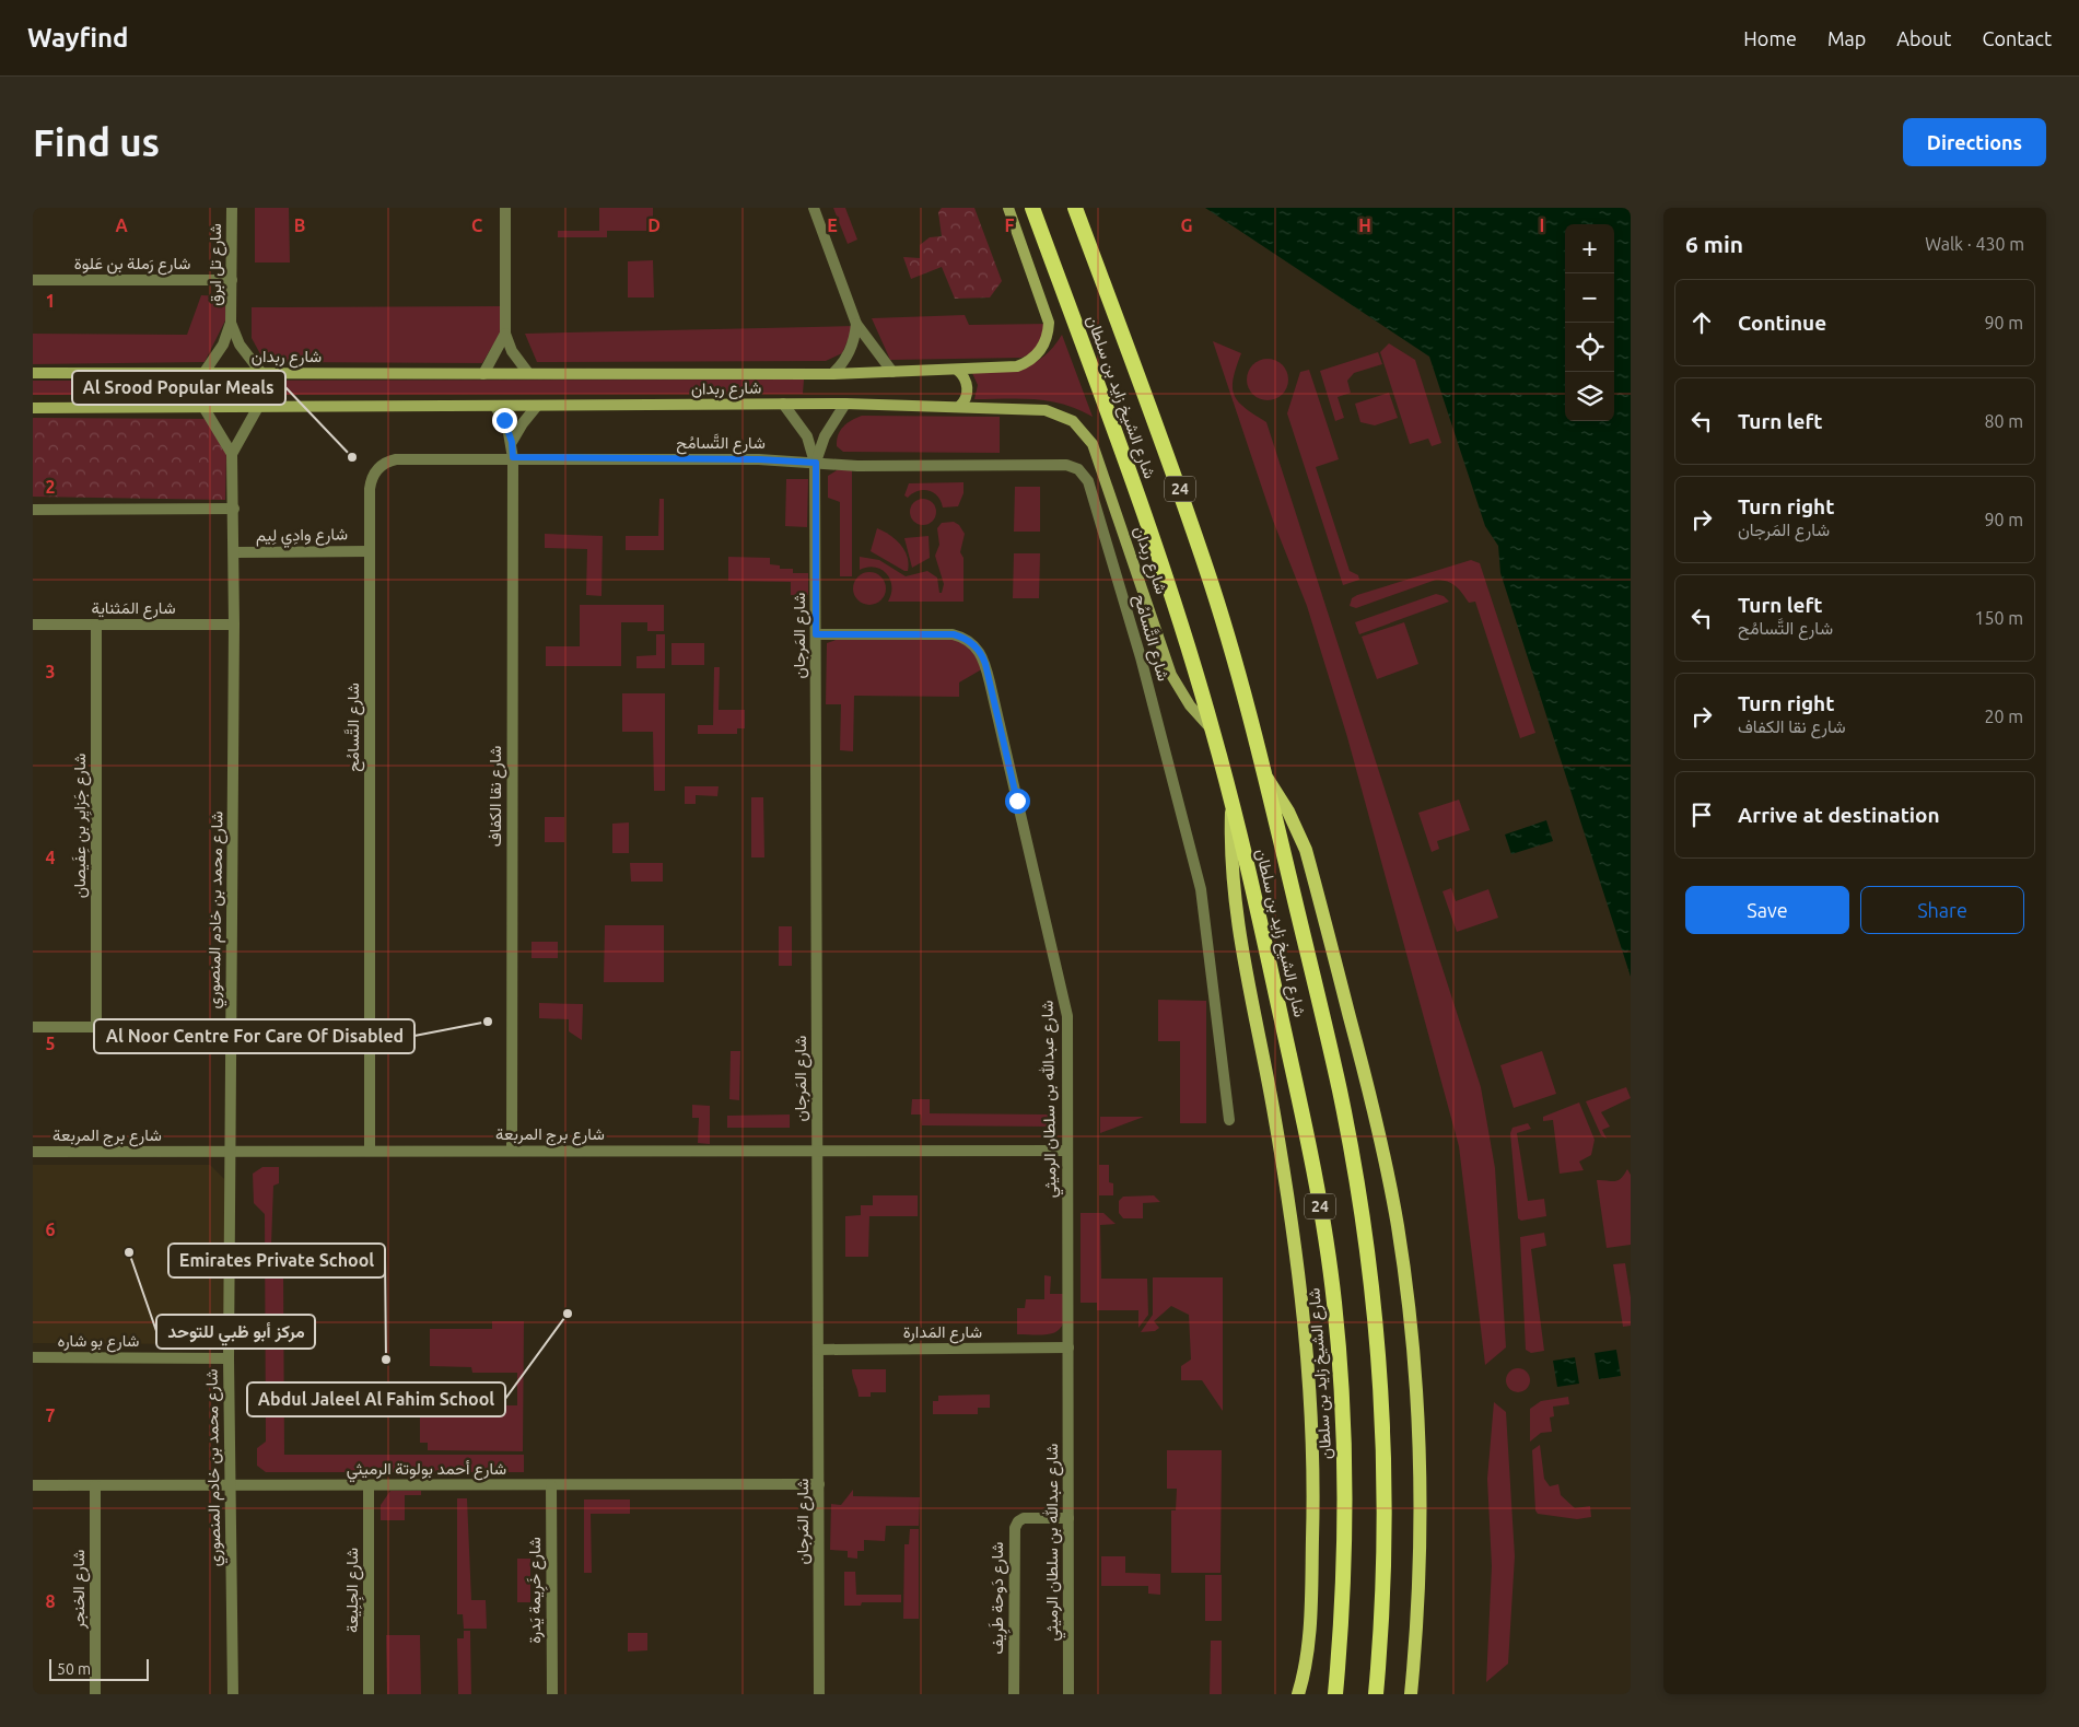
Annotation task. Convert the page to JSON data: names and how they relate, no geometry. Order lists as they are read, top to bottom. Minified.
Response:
{"streets":{"highway":["شارع الشيخ زايد بن سلطان","24"],"main road":["شارع ربدان"],"street":["شارع رَملة بن عَلوة","شارع تل ابرق","شارع التَّسامُح","شارع وادِي لِيم","شارع المَثناية","شارع المَرجان","شارع نقا الكفاف","شارع جَزايِر بن عِفَيصان","شارع محمد بن خادم المنصوري","شارع عبدالله بن سلطان الرميثي","شارع برج المربعة","شارع المَدارة","شارع بو شاره","شارع أحمد بولوتة الرميثي","شارع الخنجر","شارع الجِلِيعة","شارع خَرِيمة يَدرة","شارع دَوحة طَرِيف"]},"crossings":[["شارع رَملة بن عَلوة","شارع تل ابرق"],["شارع تل ابرق","شارع ربدان"],["شارع ربدان","شارع الشيخ زايد بن سلطان"],["شارع ربدان","شارع المَرجان"],["شارع ربدان","شارع نقا الكفاف"],["شارع ربدان","شارع محمد بن خادم المنصوري"],["شارع التَّسامُح","شارع وادِي لِيم"],["شارع التَّسامُح","شارع المَرجان"],["شارع التَّسامُح","شارع نقا الكفاف"],["شارع التَّسامُح","شارع برج المربعة"],["شارع وادِي لِيم","شارع محمد بن خادم المنصوري"],["شارع المَثناية","شارع جَزايِر بن عِفَيصان"],["شارع المَثناية","شارع محمد بن خادم المنصوري"],["شارع المَرجان","شارع عبدالله بن سلطان الرميثي"],["شارع المَرجان","شارع برج المربعة"],["شارع المَرجان","شارع المَدارة"],["شارع المَرجان","شارع أحمد بولوتة الرميثي"],["شارع نقا الكفاف","شارع برج المربعة"],["شارع محمد بن خادم المنصوري","شارع برج المربعة"],["شارع محمد بن خادم المنصوري","شارع بو شاره"],["شارع محمد بن خادم المنصوري","شارع أحمد بولوتة الرميثي"],["شارع عبدالله بن سلطان الرميثي","شارع برج المربعة"],["شارع عبدالله بن سلطان الرميثي","شارع المَدارة"],["شارع عبدالله بن سلطان الرميثي","شارع دَوحة طَرِيف"],["شارع أحمد بولوتة الرميثي","شارع الخنجر"],["شارع أحمد بولوتة الرميثي","شارع الجِلِيعة"],["شارع أحمد بولوتة الرميثي","شارع خَرِيمة يَدرة"]],"places":["Al Srood Popular Meals","Al Noor Centre For Care Of Disabled","مركز أبو ظبي للتوحد","Abdul Jaleel Al Fahim School","Emirates Private School"],"scale_bar":"50 m","page":{"header":"Wayfind","nav":["Home","Map","About","Contact"],"buttons":["Directions",["Save","Share"]],"title":"Find us","heading":["6 min","Walk · 430 m"],"map_buttons":["+","−"],"list":[["Continue","90 m"],["Turn left","80 m"],["Turn right","شارع المَرجان","90 m"],["Turn left","شارع التَّسامُح","150 m"],["Turn right","شارع نقا الكفاف","20 m"],"Arrive at destination"],"scale":"50 m"},"grid":{"columns":["A","B","C","D","E","F","G","H","I"],"rows":["1","2","3","4","5","6","7","8"]}}
